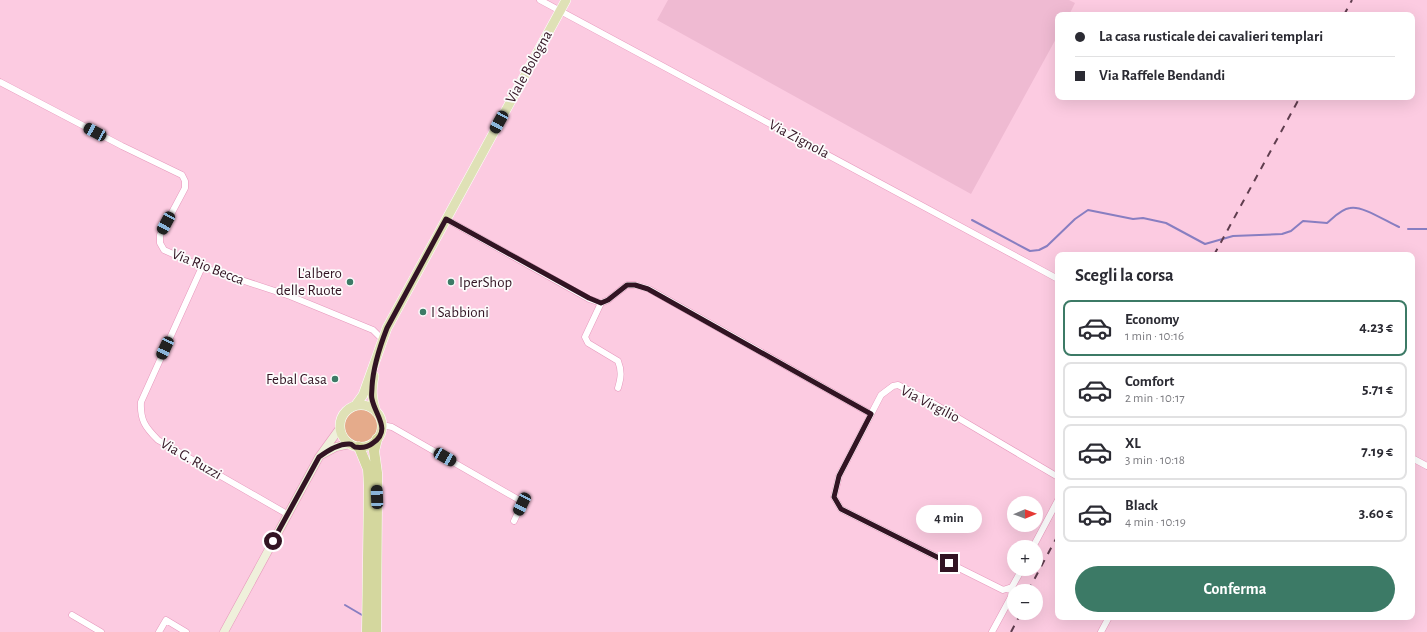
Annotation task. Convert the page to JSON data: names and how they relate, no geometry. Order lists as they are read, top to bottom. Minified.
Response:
{"streets":{"main road":["Viale Bologna"],"street":["Via Zignola","Via Rio Becca","Via Virgilio","Via G. Ruzzi"]},"crossings":[["Viale Bologna","Via Zignola"],["Viale Bologna","Via Rio Becca"],["Via Rio Becca","Via G. Ruzzi"]],"places":["L'albero delle Ruote","IperShop","I Sabbioni","Febal Casa"],"north":"right","page":{"banner":["La casa rusticale dei cavalieri templari","Via Raffele Bendandi"],"heading":"Scegli la corsa","list":[{"name":"Economy","note":"1 min · 10:16","value":"4.23 €"},{"name":"Comfort","note":"2 min · 10:17","value":"5.71 €"},{"name":"XL","note":"3 min · 10:18","value":"7.19 €"},{"name":"Black","note":"4 min · 10:19","value":"3.60 €"}],"map_buttons":["+","−"],"bubble":"4 min","buttons":"Conferma"}}
